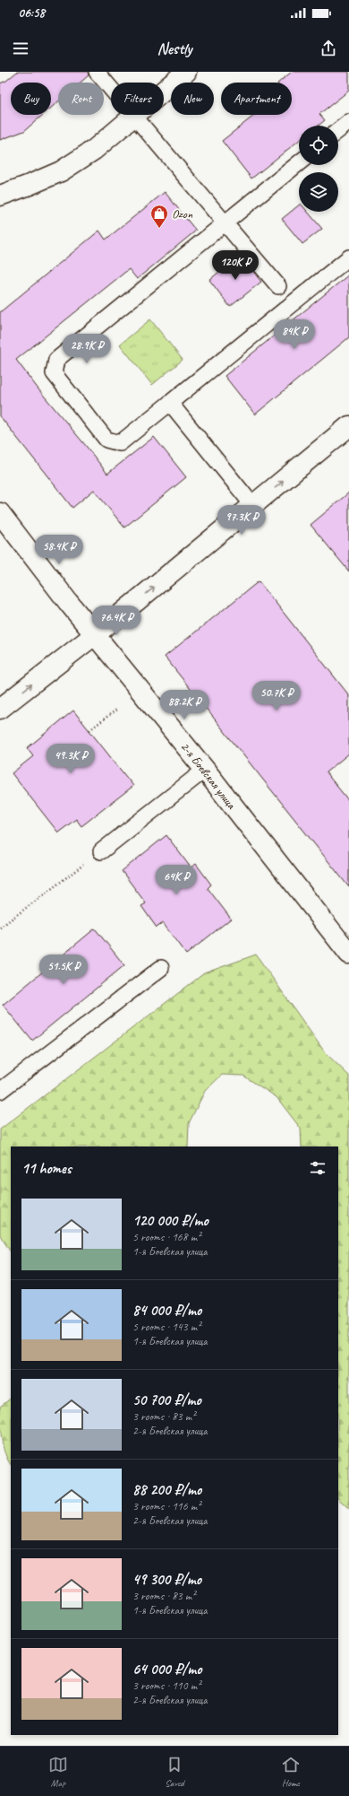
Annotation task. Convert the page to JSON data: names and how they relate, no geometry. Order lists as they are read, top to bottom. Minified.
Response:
{"streets":{"street":["2-я Боевская улица"]},"places":{"shop":["Ozon"]},"page":{"status":"06:58","header":"Nestly","chip":["Buy","Rent","Filters","New","Apartment"],"price":["120K ₽","84K ₽","28.9K ₽","97.3K ₽","58.4K ₽","76.4K ₽","50.7K ₽","88.2K ₽","49.3K ₽","64K ₽","51.5K ₽"],"heading":"11 homes","list":[{"name":"120 000 ₽/mo","note":"5 rooms · 168 m² · 1-я Боевская улица"},{"name":"84 000 ₽/mo","note":"5 rooms · 143 m² · 1-я Боевская улица"},{"name":"50 700 ₽/mo","note":"3 rooms · 83 m² · 2-я Боевская улица"},{"name":"88 200 ₽/mo","note":"3 rooms · 116 m² · 2-я Боевская улица"},{"name":"49 300 ₽/mo","note":"3 rooms · 83 m² · 1-я Боевская улица"},{"name":"64 000 ₽/mo","note":"3 rooms · 110 m² · 2-я Боевская улица"}],"tabs":["Map","Saved","Home"]}}
